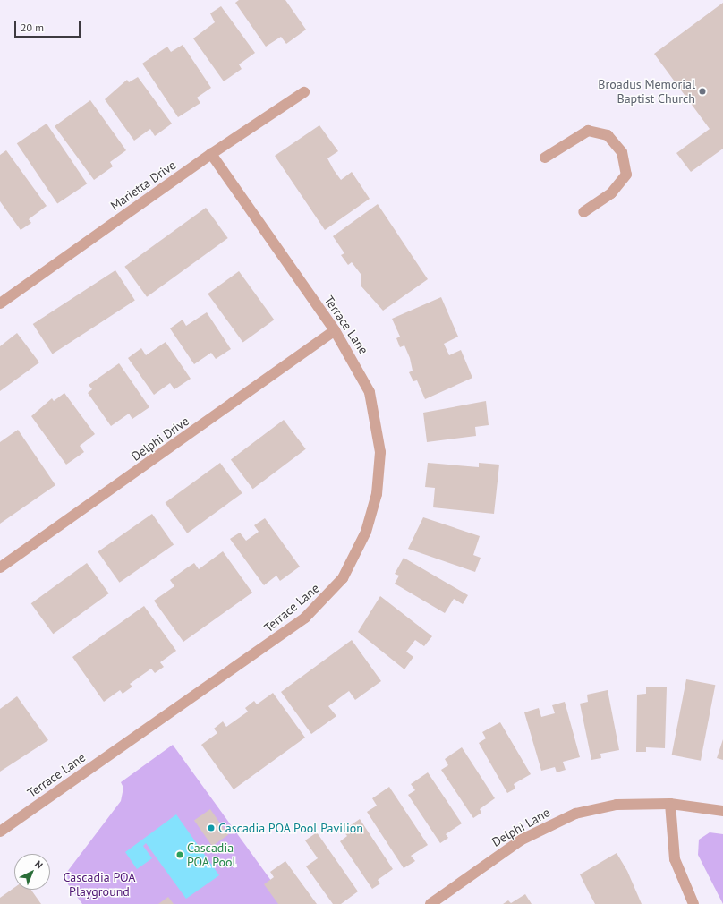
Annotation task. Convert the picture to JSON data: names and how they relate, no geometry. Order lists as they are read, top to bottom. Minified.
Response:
{"streets":{"street":["Marietta Drive","Terrace Lane","Delphi Drive","Delphi Lane"]},"crossings":[["Marietta Drive","Terrace Lane"],["Terrace Lane","Delphi Drive"]],"parks":["Cascadia POA Playground"],"places":["Broadus Memorial Baptist Church","Cascadia POA Pool Pavilion","Cascadia POA Pool"],"scale_bar":"20 m","north":"top right"}
